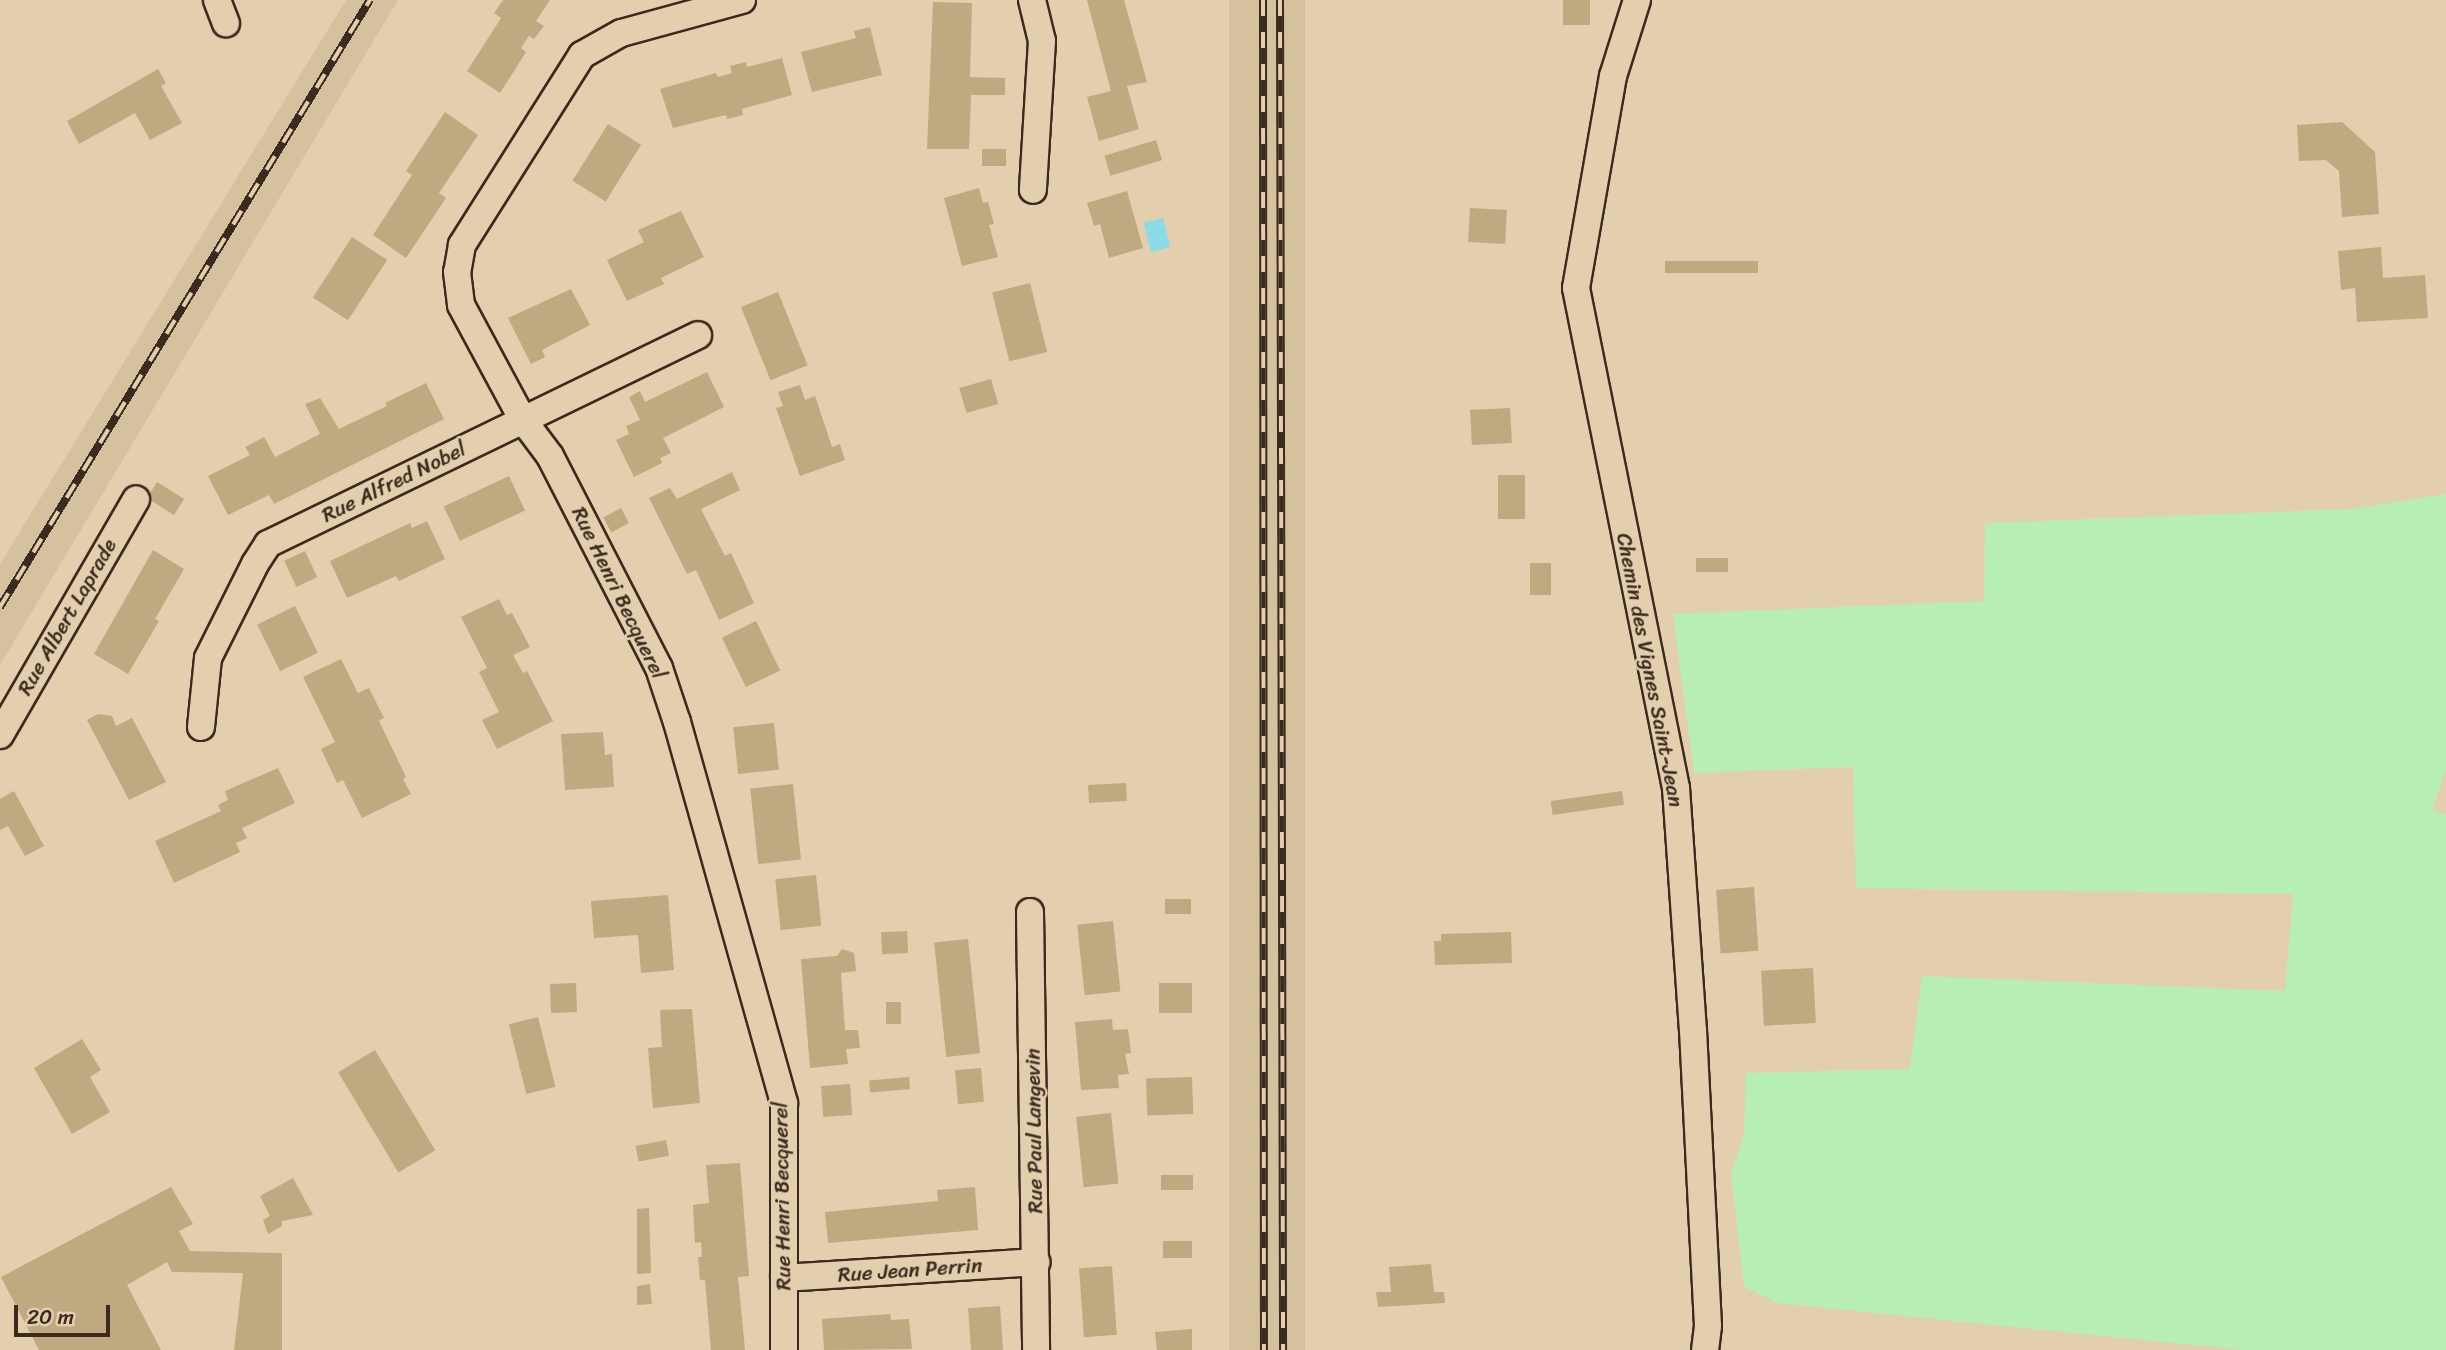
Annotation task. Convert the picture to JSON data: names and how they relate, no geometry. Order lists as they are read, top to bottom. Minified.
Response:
{"streets":{"street":["Rue Alfred Nobel","Rue Henri Becquerel","Rue Albert Laprade","Chemin des Vignes Saint-Jean","Rue Paul Langevin","Rue Jean Perrin"]},"crossings":[["Rue Alfred Nobel","Rue Henri Becquerel"],["Rue Henri Becquerel","Rue Jean Perrin"],["Rue Paul Langevin","Rue Jean Perrin"]],"scale_bar":"20 m"}
